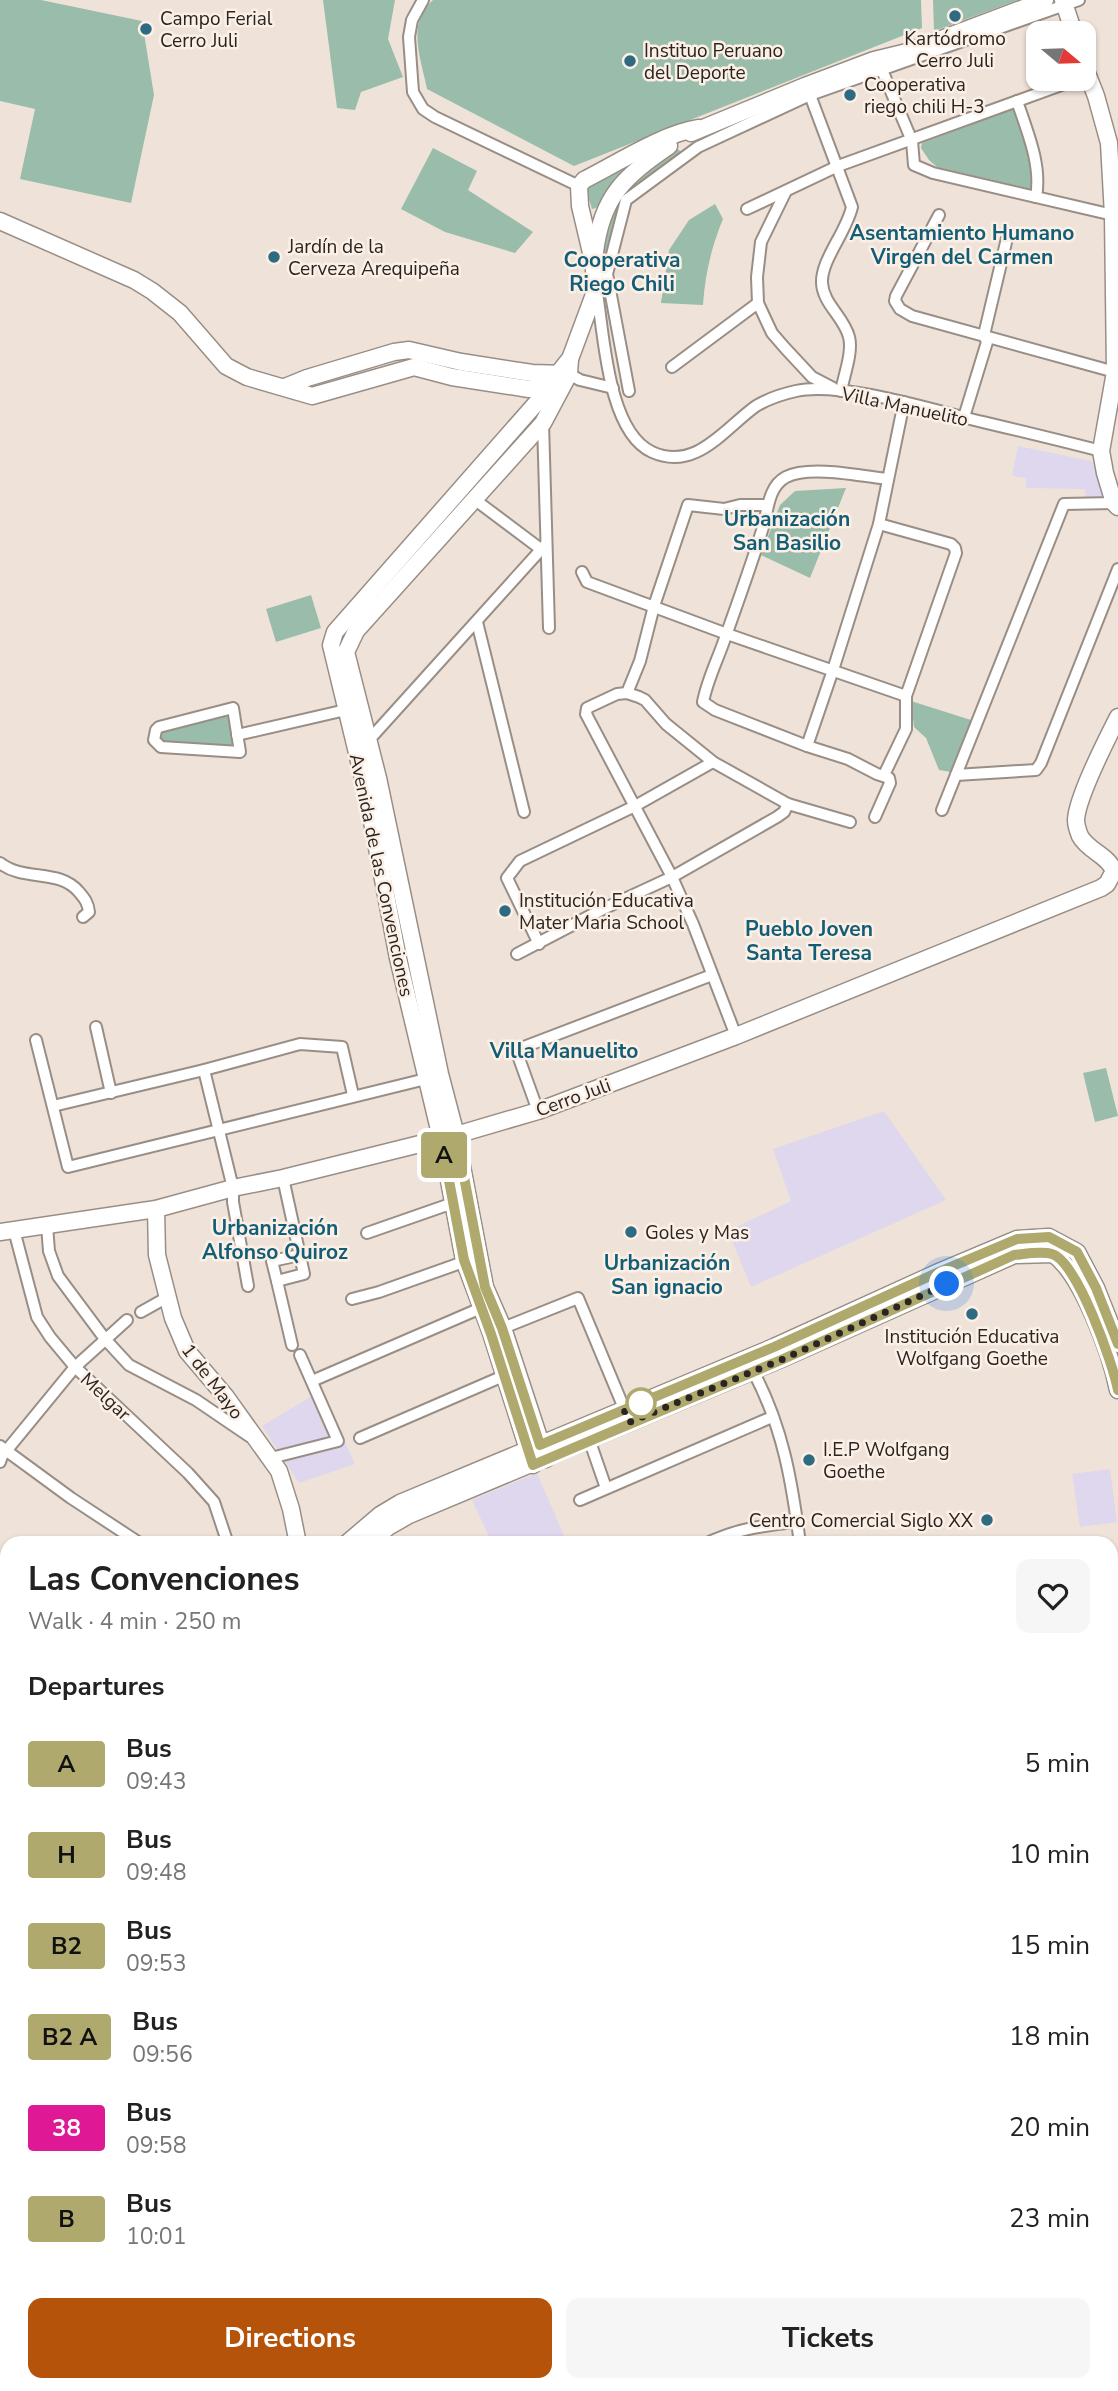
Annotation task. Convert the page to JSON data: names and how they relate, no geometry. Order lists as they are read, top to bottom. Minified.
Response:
{"streets":{"street":["Villa Manuelito","Avenida de las Convenciones","Cerro Juli","1 de Mayo","Melgar"]},"crossings":[["Villa Manuelito","Avenida de las Convenciones"],["Avenida de las Convenciones","Cerro Juli"],["Cerro Juli","1 de Mayo"],["Cerro Juli","Melgar"]],"districts":["Asentamiento Humano Virgen del Carmen","Cooperativa Riego Chili","Urbanización San Basilio","Pueblo Joven Santa Teresa","Villa Manuelito","Urbanización Alfonso Quiroz","Urbanización San ignacio"],"places":["Kartódromo Cerro Juli","Campo Ferial Cerro Juli","Instituo Peruano del Deporte","Cooperativa riego chili H-3","Jardín de la Cerveza Arequipeña","Institución Educativa Mater Maria School","Goles y Mas","Institución Educativa Wolfgang Goethe","I.E.P Wolfgang Goethe","Centro Comercial Siglo XX"],"lines":["bus line A"],"north":"right","page":{"on_map":"A","heading":[["Las Convenciones","Walk · 4 min · 250 m"],"Departures"],"list":[{"mark":"A","name":"Bus","note":"09:43","value":"5 min"},{"mark":"H","name":"Bus","note":"09:48","value":"10 min"},{"mark":"B2","name":"Bus","note":"09:53","value":"15 min"},{"mark":"B2 A","name":"Bus","note":"09:56","value":"18 min"},{"mark":"38","name":"Bus","note":"09:58","value":"20 min"},{"mark":"B","name":"Bus","note":"10:01","value":"23 min"}],"buttons":["Directions","Tickets"]}}
